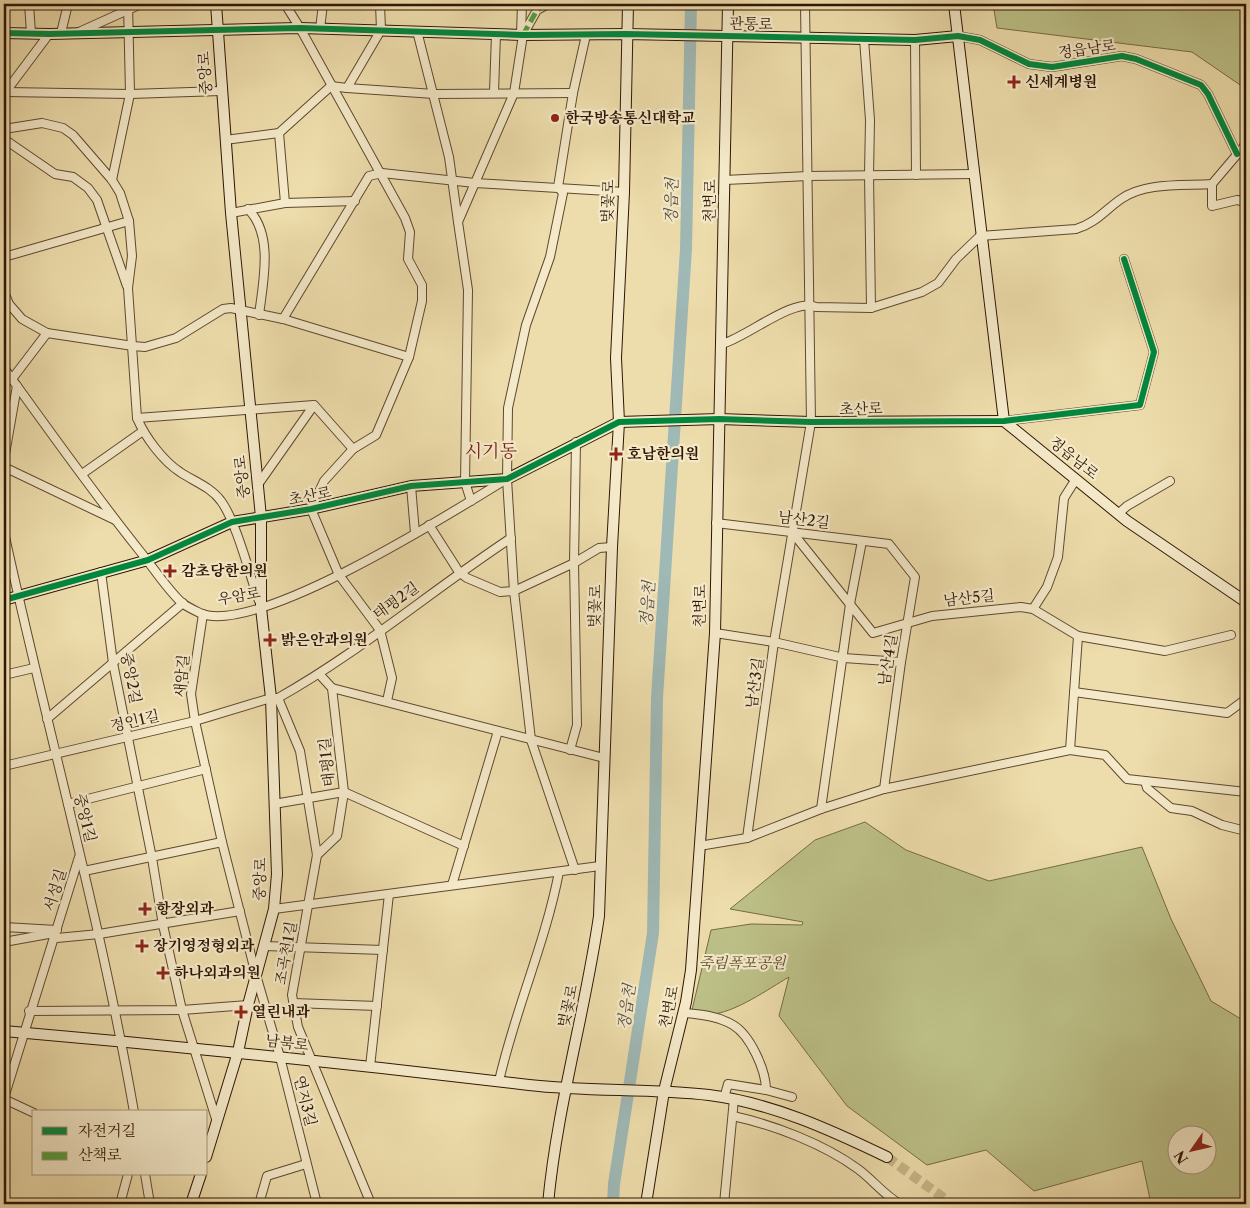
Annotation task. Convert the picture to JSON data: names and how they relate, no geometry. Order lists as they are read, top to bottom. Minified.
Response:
{"streets":{"street":["관통로","정읍남로","중앙로","벚꽃로","천변로","초산로","남산2길","우암로","남산5길","태평2길","남산4길","새암길","중앙2길","남산3길","정인1길","태평1길","중앙1길","서성길","조곡천1길","남북로","연지3길"]},"crossings":[["관통로","정읍남로"],["관통로","중앙로"],["관통로","벚꽃로"],["관통로","천변로"],["관통로","남산3길"],["정읍남로","초산로"],["중앙로","초산로"],["중앙로","우암로"],["중앙로","태평2길"],["중앙로","새암길"],["중앙로","중앙2길"],["중앙로","정인1길"],["중앙로","조곡천1길"],["중앙로","남북로"],["중앙로","연지3길"],["벚꽃로","초산로"],["벚꽃로","남북로"],["천변로","초산로"],["천변로","남산2길"],["천변로","남북로"],["초산로","우암로"],["초산로","중앙2길"],["초산로","남산3길"],["초산로","중앙1길"],["남산2길","남산5길"],["남산2길","남산4길"],["남산2길","남산3길"],["우암로","새암길"],["남산5길","남산4길"],["남산5길","남산3길"],["태평2길","정인1길"],["태평2길","조곡천1길"],["새암길","정인1길"],["새암길","연지3길"],["중앙2길","정인1길"],["중앙2길","남북로"],["정인1길","중앙1길"],["정인1길","조곡천1길"],["태평1길","조곡천1길"],["중앙1길","서성길"],["중앙1길","남북로"],["서성길","남북로"],["조곡천1길","남북로"],["남북로","연지3길"]],"districts":["시기동"],"water":["정읍천"],"parks":["죽림폭포공원"],"places":{"health":["신세계병원","호남한의원","감초당한의원","밝은안과의원","항장외과","장기영정형외과","하나외과의원","열린내과"],"other":["한국방송통신대학교"]},"legend":["자전거길","산책로"],"north":"bottom left"}
